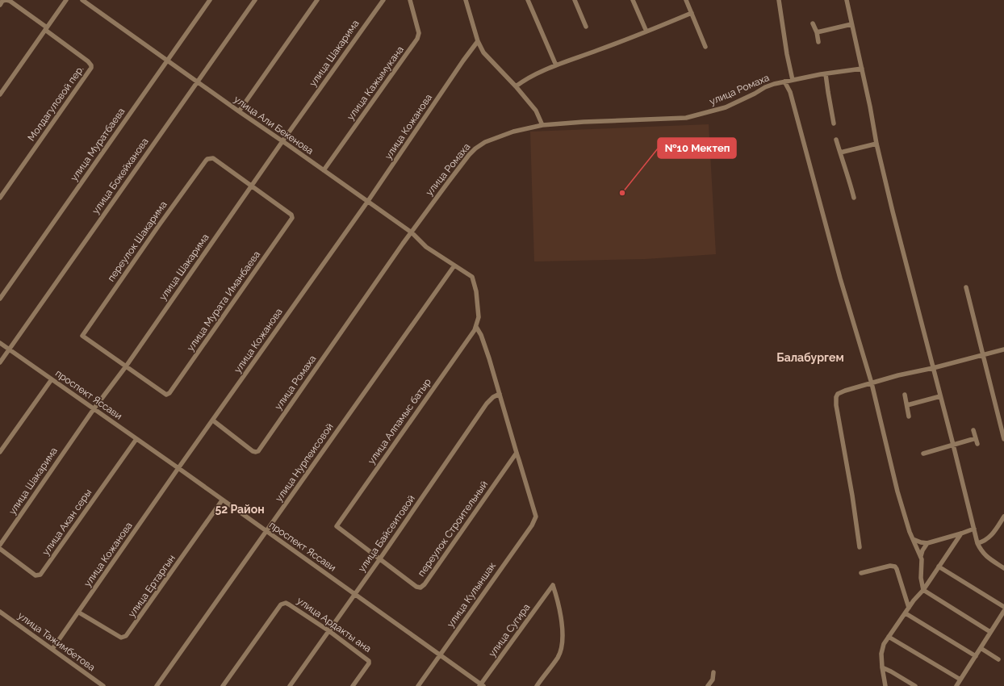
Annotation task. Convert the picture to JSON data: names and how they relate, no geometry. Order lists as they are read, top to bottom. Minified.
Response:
{"streets":{"street":["улица Шакарима","улица Кажымукана","улица Ромаха","Молдагуловой пер.","улица Али Бекенова","улица Кожанова","улица Муратбаева","улица Бокейханова","переулок Шакарима","улица Мурата Иманбаева","проспект Яссави","улица Алпамыс батыр","улица Нурпеисовой","улица Акан серы","переулок Строительный","улица Байсеитовой","улица Ертаргын","улица Кулыншак","улица Ардакты ана","улица Сугира","улица Тажимбетова"]},"crossings":[["улица Шакарима","улица Али Бекенова"],["улица Шакарима","переулок Шакарима"],["улица Шакарима","улица Мурата Иманбаева"],["улица Шакарима","проспект Яссави"],["улица Кажымукана","улица Али Бекенова"],["улица Ромаха","улица Али Бекенова"],["улица Ромаха","улица Кожанова"],["улица Али Бекенова","улица Кожанова"],["улица Али Бекенова","улица Муратбаева"],["улица Али Бекенова","улица Бокейханова"],["улица Али Бекенова","улица Алпамыс батыр"],["улица Али Бекенова","улица Нурпеисовой"],["улица Кожанова","проспект Яссави"],["улица Кожанова","улица Ертаргын"],["улица Кожанова","улица Тажимбетова"],["улица Бокейханова","проспект Яссави"],["переулок Шакарима","улица Мурата Иманбаева"],["проспект Яссави","улица Нурпеисовой"],["проспект Яссави","улица Акан серы"],["проспект Яссави","улица Байсеитовой"],["проспект Яссави","улица Ертаргын"],["проспект Яссави","улица Кулыншак"],["проспект Яссави","улица Сугира"],["улица Алпамыс батыр","переулок Строительный"],["улица Алпамыс батыр","улица Байсеитовой"],["переулок Строительный","улица Байсеитовой"],["переулок Строительный","улица Кулыншак"],["улица Байсеитовой","улица Ардакты ана"]],"districts":["Балабургем","52 Район"],"places":["№10 Мектеп"]}
